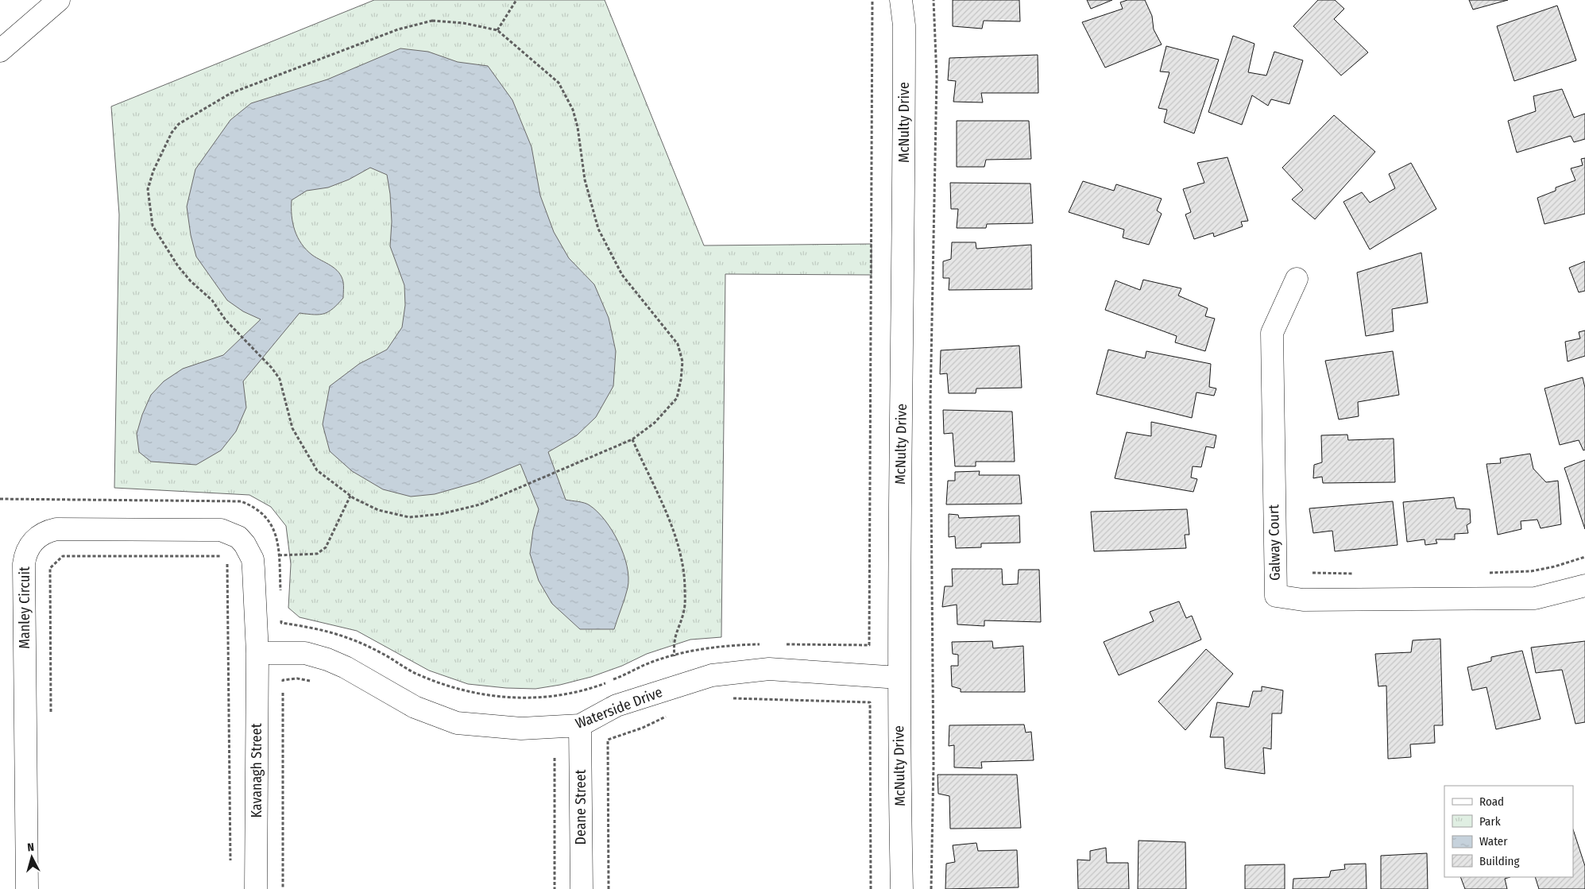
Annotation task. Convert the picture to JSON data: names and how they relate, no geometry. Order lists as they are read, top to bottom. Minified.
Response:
{"streets":{"street":["McNulty Drive","Galway Court","Manley Circuit","Waterside Drive","Kavanagh Street","Deane Street"]},"crossings":[["McNulty Drive","Waterside Drive"],["Manley Circuit","Waterside Drive"],["Manley Circuit","Kavanagh Street"],["Waterside Drive","Kavanagh Street"],["Waterside Drive","Deane Street"]],"legend":["Road","Park","Water","Building"],"north":"top"}
